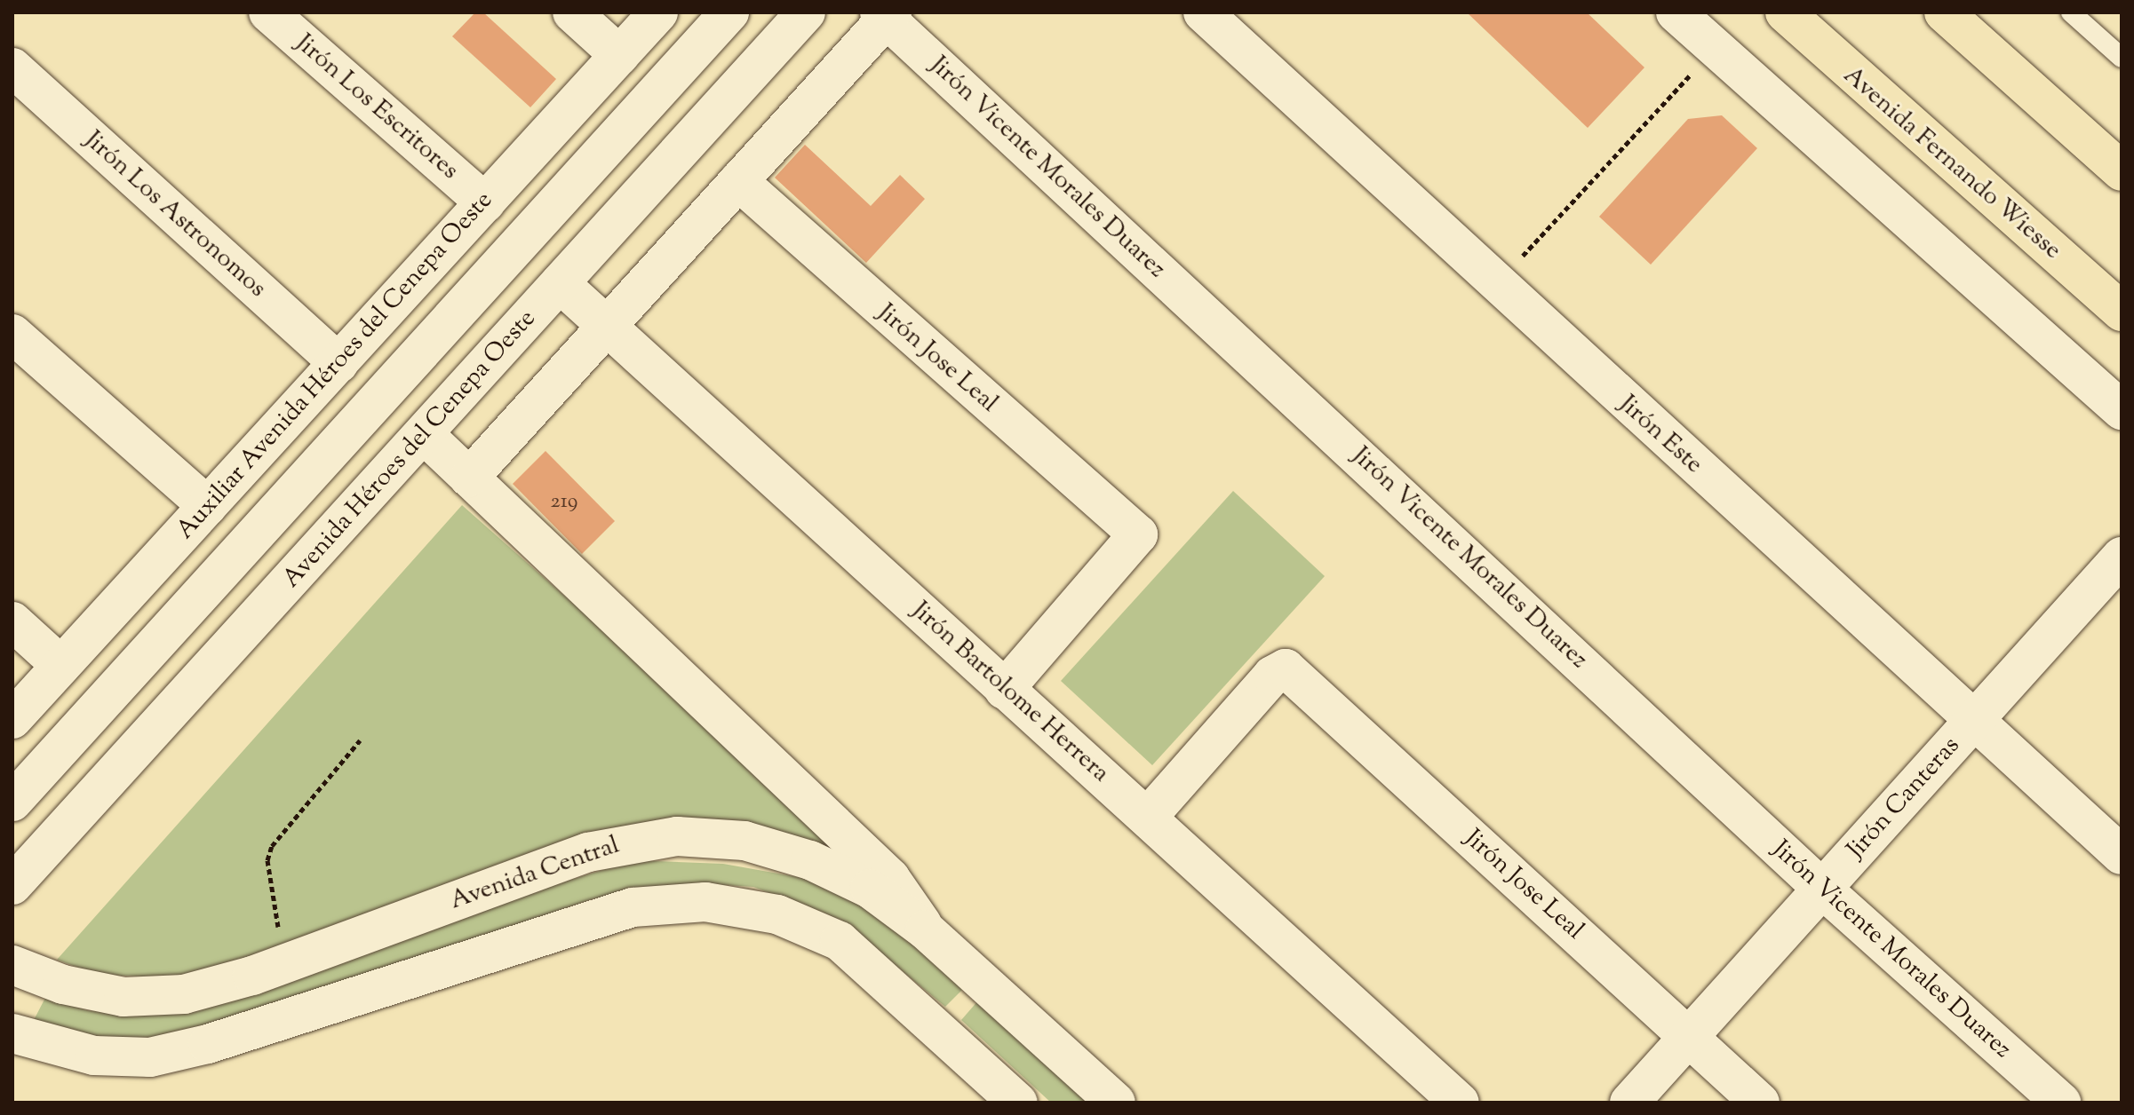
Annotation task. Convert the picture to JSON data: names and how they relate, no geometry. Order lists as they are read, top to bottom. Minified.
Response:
{"streets":{"main road":["Avenida Fernando Wiesse"],"street":["Jirón Los Escritores","Jirón Vicente Morales Duarez","Jirón Los Astronomos","Jirón Jose Leal","Auxiliar Avenida Héroes del Cenepa Oeste","Jirón Este","Avenida Héroes del Cenepa Oeste","Jirón Bartolome Herrera","Jirón Canteras","Avenida Central"]},"crossings":[["Jirón Los Escritores","Auxiliar Avenida Héroes del Cenepa Oeste"],["Jirón Vicente Morales Duarez","Jirón Canteras"],["Jirón Los Astronomos","Auxiliar Avenida Héroes del Cenepa Oeste"],["Jirón Jose Leal","Jirón Bartolome Herrera"],["Jirón Jose Leal","Jirón Canteras"],["Jirón Este","Jirón Canteras"],["Avenida Héroes del Cenepa Oeste","Jirón Bartolome Herrera"]],"house_numbers":["219"]}
